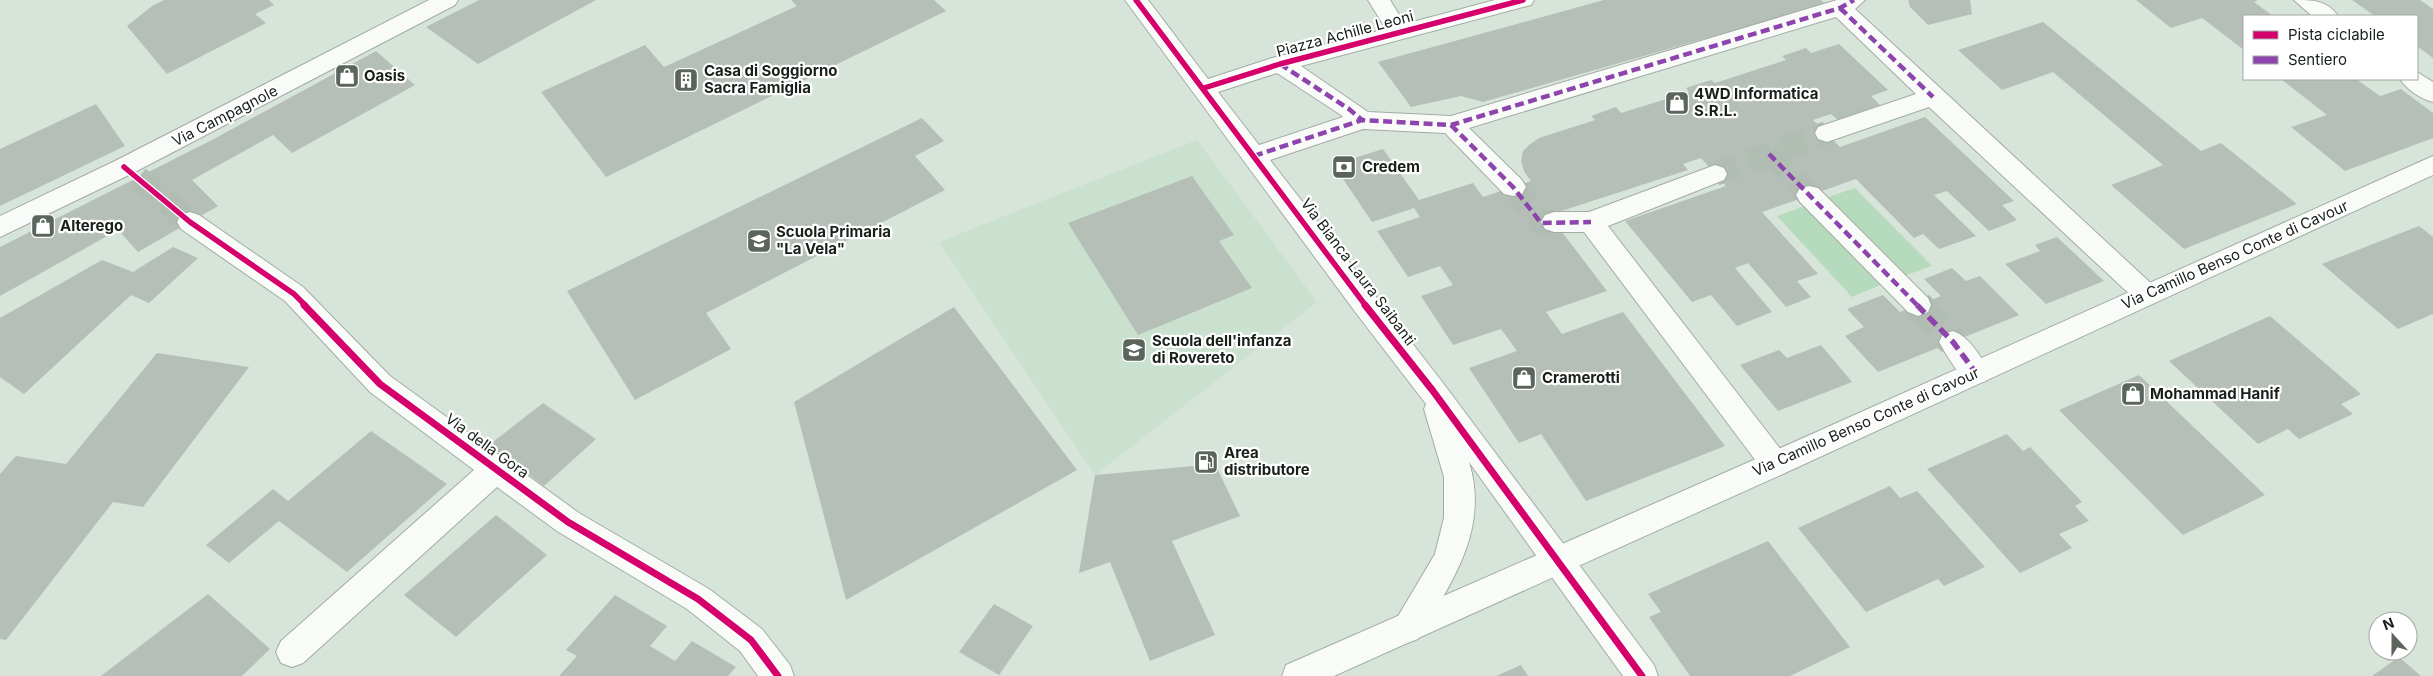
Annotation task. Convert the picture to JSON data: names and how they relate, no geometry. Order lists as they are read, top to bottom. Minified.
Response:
{"streets":{"street":["Piazza Achille Leoni","Via Campagnole","Via Camillo Benso Conte di Cavour","Via Bianca Laura Saibanti","Via della Gora"]},"crossings":[["Piazza Achille Leoni","Via Bianca Laura Saibanti"],["Via Camillo Benso Conte di Cavour","Via Bianca Laura Saibanti"]],"places":{"shop":["Oasis","4WD Informatica S.R.L.","Alterego","Cramerotti","Mohammad Hanif"],"building":["Casa di Soggiorno Sacra Famiglia"],"bank":["Credem"],"school or university":["Scuola Primaria \"La Vela\"","Scuola dell'infanza di Rovereto"],"fuel station":["Area distributore"]},"legend":["Pista ciclabile","Sentiero"],"north":"top"}
